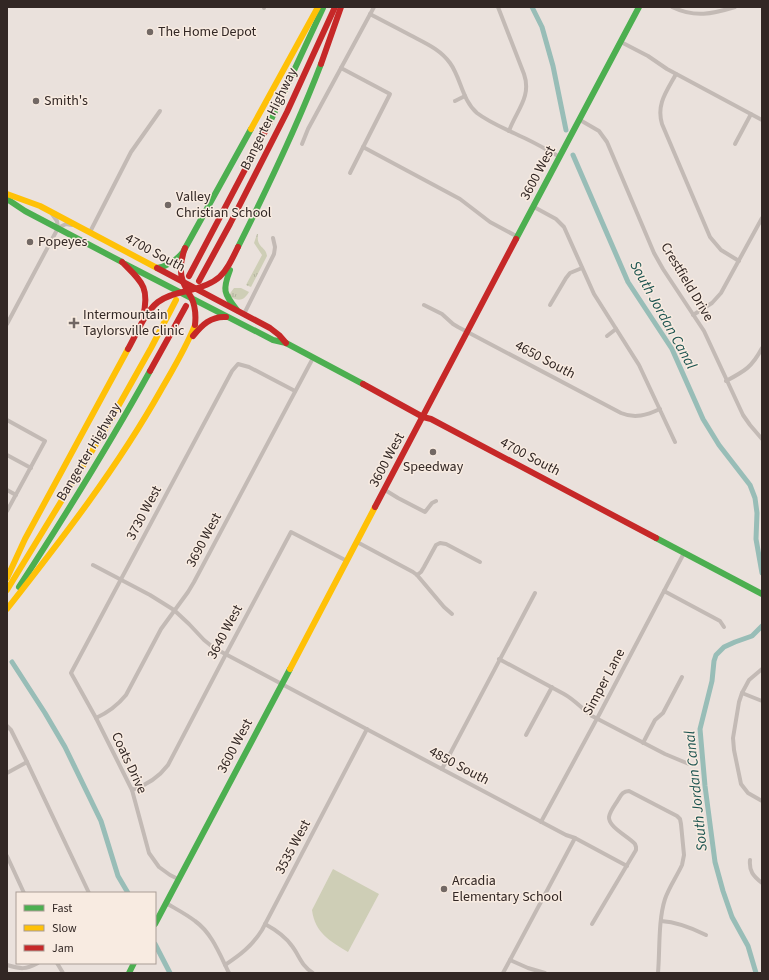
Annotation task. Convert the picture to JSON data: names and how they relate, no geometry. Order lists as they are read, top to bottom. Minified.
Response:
{"streets":{"main road":["Bangerter Highway","3600 West","4700 South"],"street":["Crestfield Drive","4650 South","3730 West","3690 West","3640 West","Simper Lane","Coats Drive","4850 South","3535 West"]},"crossings":[["3600 West","4700 South"],["3600 West","Crestfield Drive"],["3600 West","4650 South"],["3600 West","3640 West"],["3600 West","Coats Drive"],["3600 West","4850 South"],["4700 South","3690 West"],["4700 South","Simper Lane"],["3730 West","3690 West"],["3730 West","Coats Drive"],["3730 West","4850 South"],["3690 West","Coats Drive"],["3690 West","4850 South"],["3640 West","Coats Drive"],["3640 West","4850 South"],["Simper Lane","4850 South"],["4850 South","3535 West"]],"water":["South Jordan Canal"],"places":{"other":["The Home Depot","Smith's","Valley Christian School","Popeyes","Speedway","Arcadia Elementary School"],"health":["Intermountain Taylorsville Clinic"]},"legend":["Fast","Slow","Jam"]}
